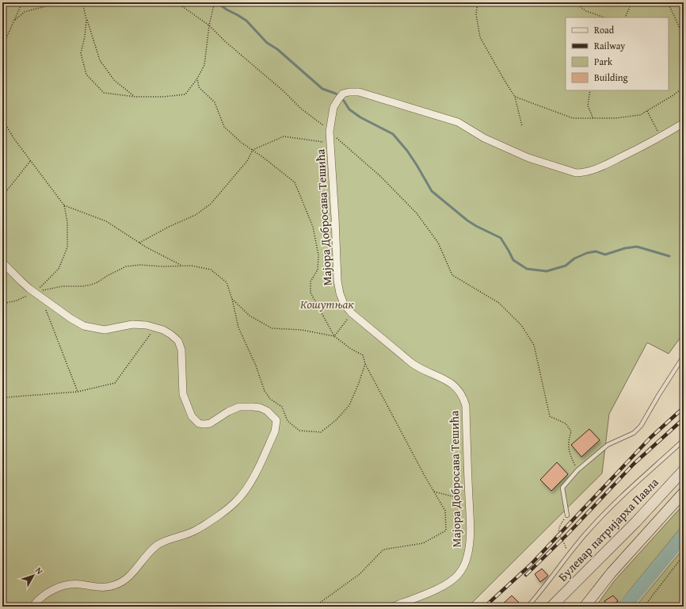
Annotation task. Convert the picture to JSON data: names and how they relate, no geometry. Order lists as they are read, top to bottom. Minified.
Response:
{"streets":{"main road":["Булевар патријарха Павла"],"street":["Мајора Добросава Тешића"]},"parks":["Кошутњак"],"legend":["Road","Railway","Park","Building"],"north":"top right"}
